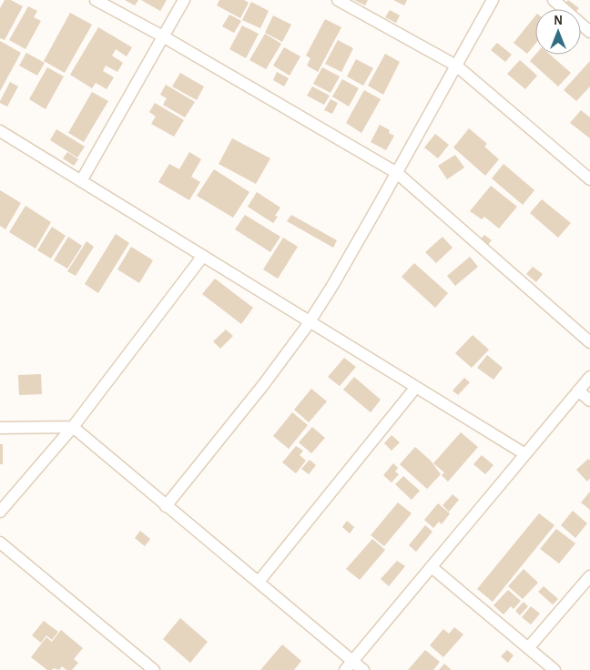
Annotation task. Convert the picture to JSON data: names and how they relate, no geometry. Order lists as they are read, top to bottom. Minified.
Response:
{"north":"top"}
